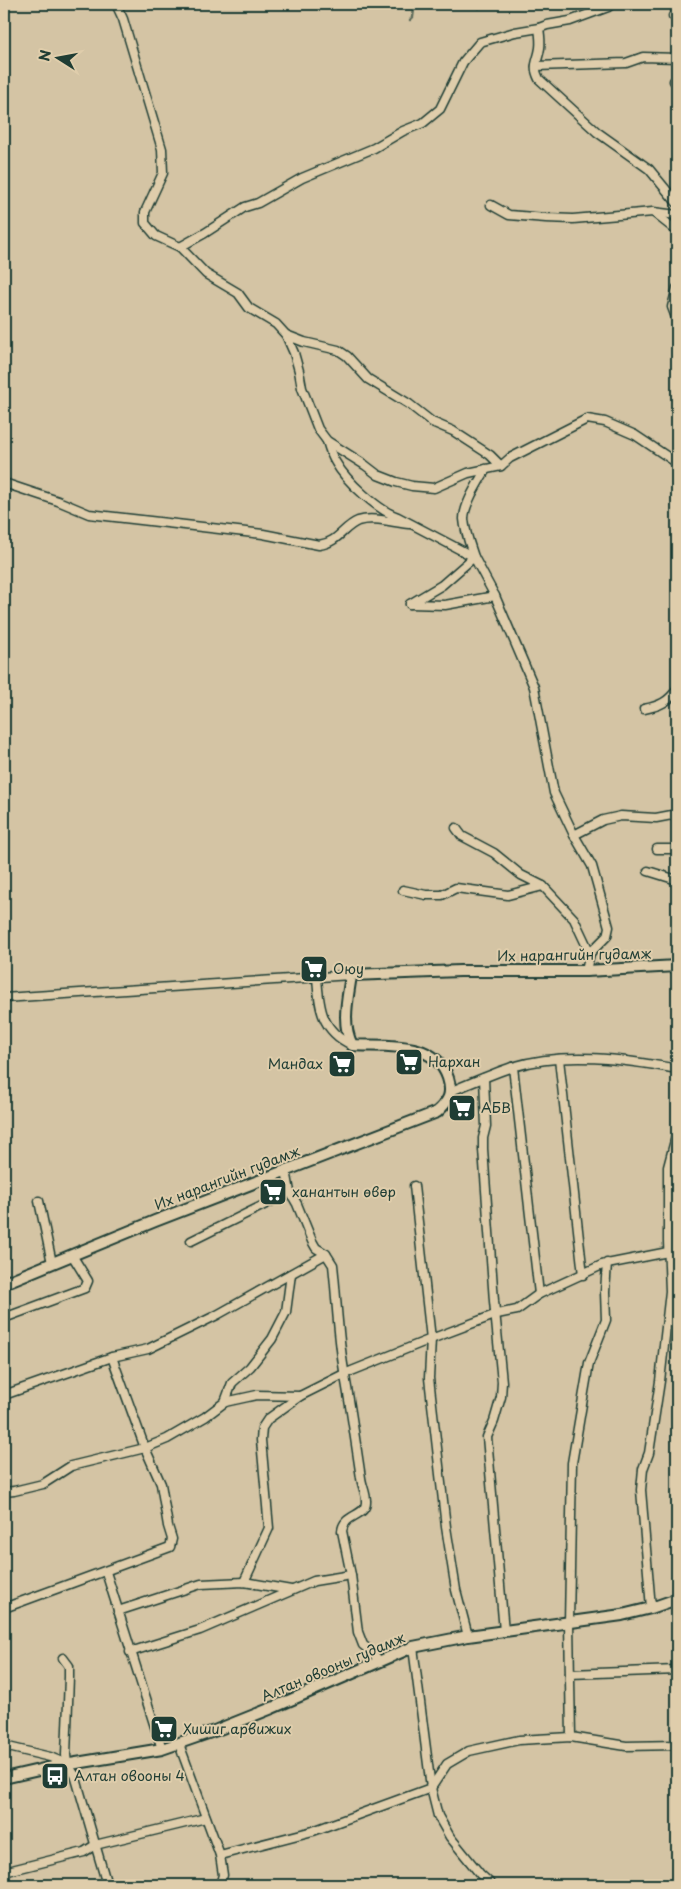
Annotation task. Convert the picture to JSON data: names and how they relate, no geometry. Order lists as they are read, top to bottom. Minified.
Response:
{"streets":{"main road":["Их нарангийн гудамж","Алтан овооны гудамж"]},"places":{"supermarket":["Оюу","Нархан","Мандах","АБВ","ханантын өвөр","Хишиг арвижих"],"bus stop":["Алтан овооны 4"]},"north":"left"}
